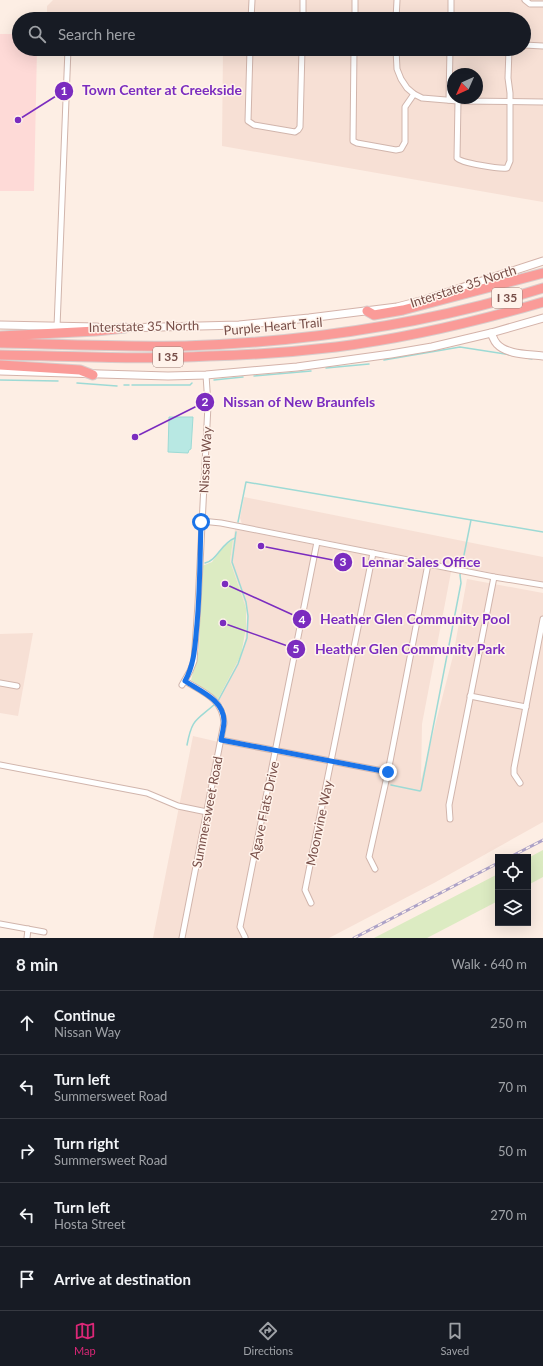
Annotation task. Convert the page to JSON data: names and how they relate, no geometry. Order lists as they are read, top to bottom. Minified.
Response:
{"streets":{"highway":["I 35","Purple Heart Trail"],"main road":["Interstate 35 North"],"street":["Nissan Way","Agave Flats Drive","Summersweet Road","Moonvine Way"]},"crossings":[["Nissan Way","Summersweet Road"]],"places":["Town Center at Creekside","Nissan of New Braunfels","Lennar Sales Office","Heather Glen Community Pool","Heather Glen Community Park"],"north":"bottom left","page":{"search":"Search here","heading":["8 min","Walk · 640 m"],"list":[["Continue","Nissan Way","250 m"],["Turn left","Summersweet Road","70 m"],["Turn right","Summersweet Road","50 m"],["Turn left","Hosta Street","270 m"],"Arrive at destination"],"nav":["Map","Directions","Saved"]}}
